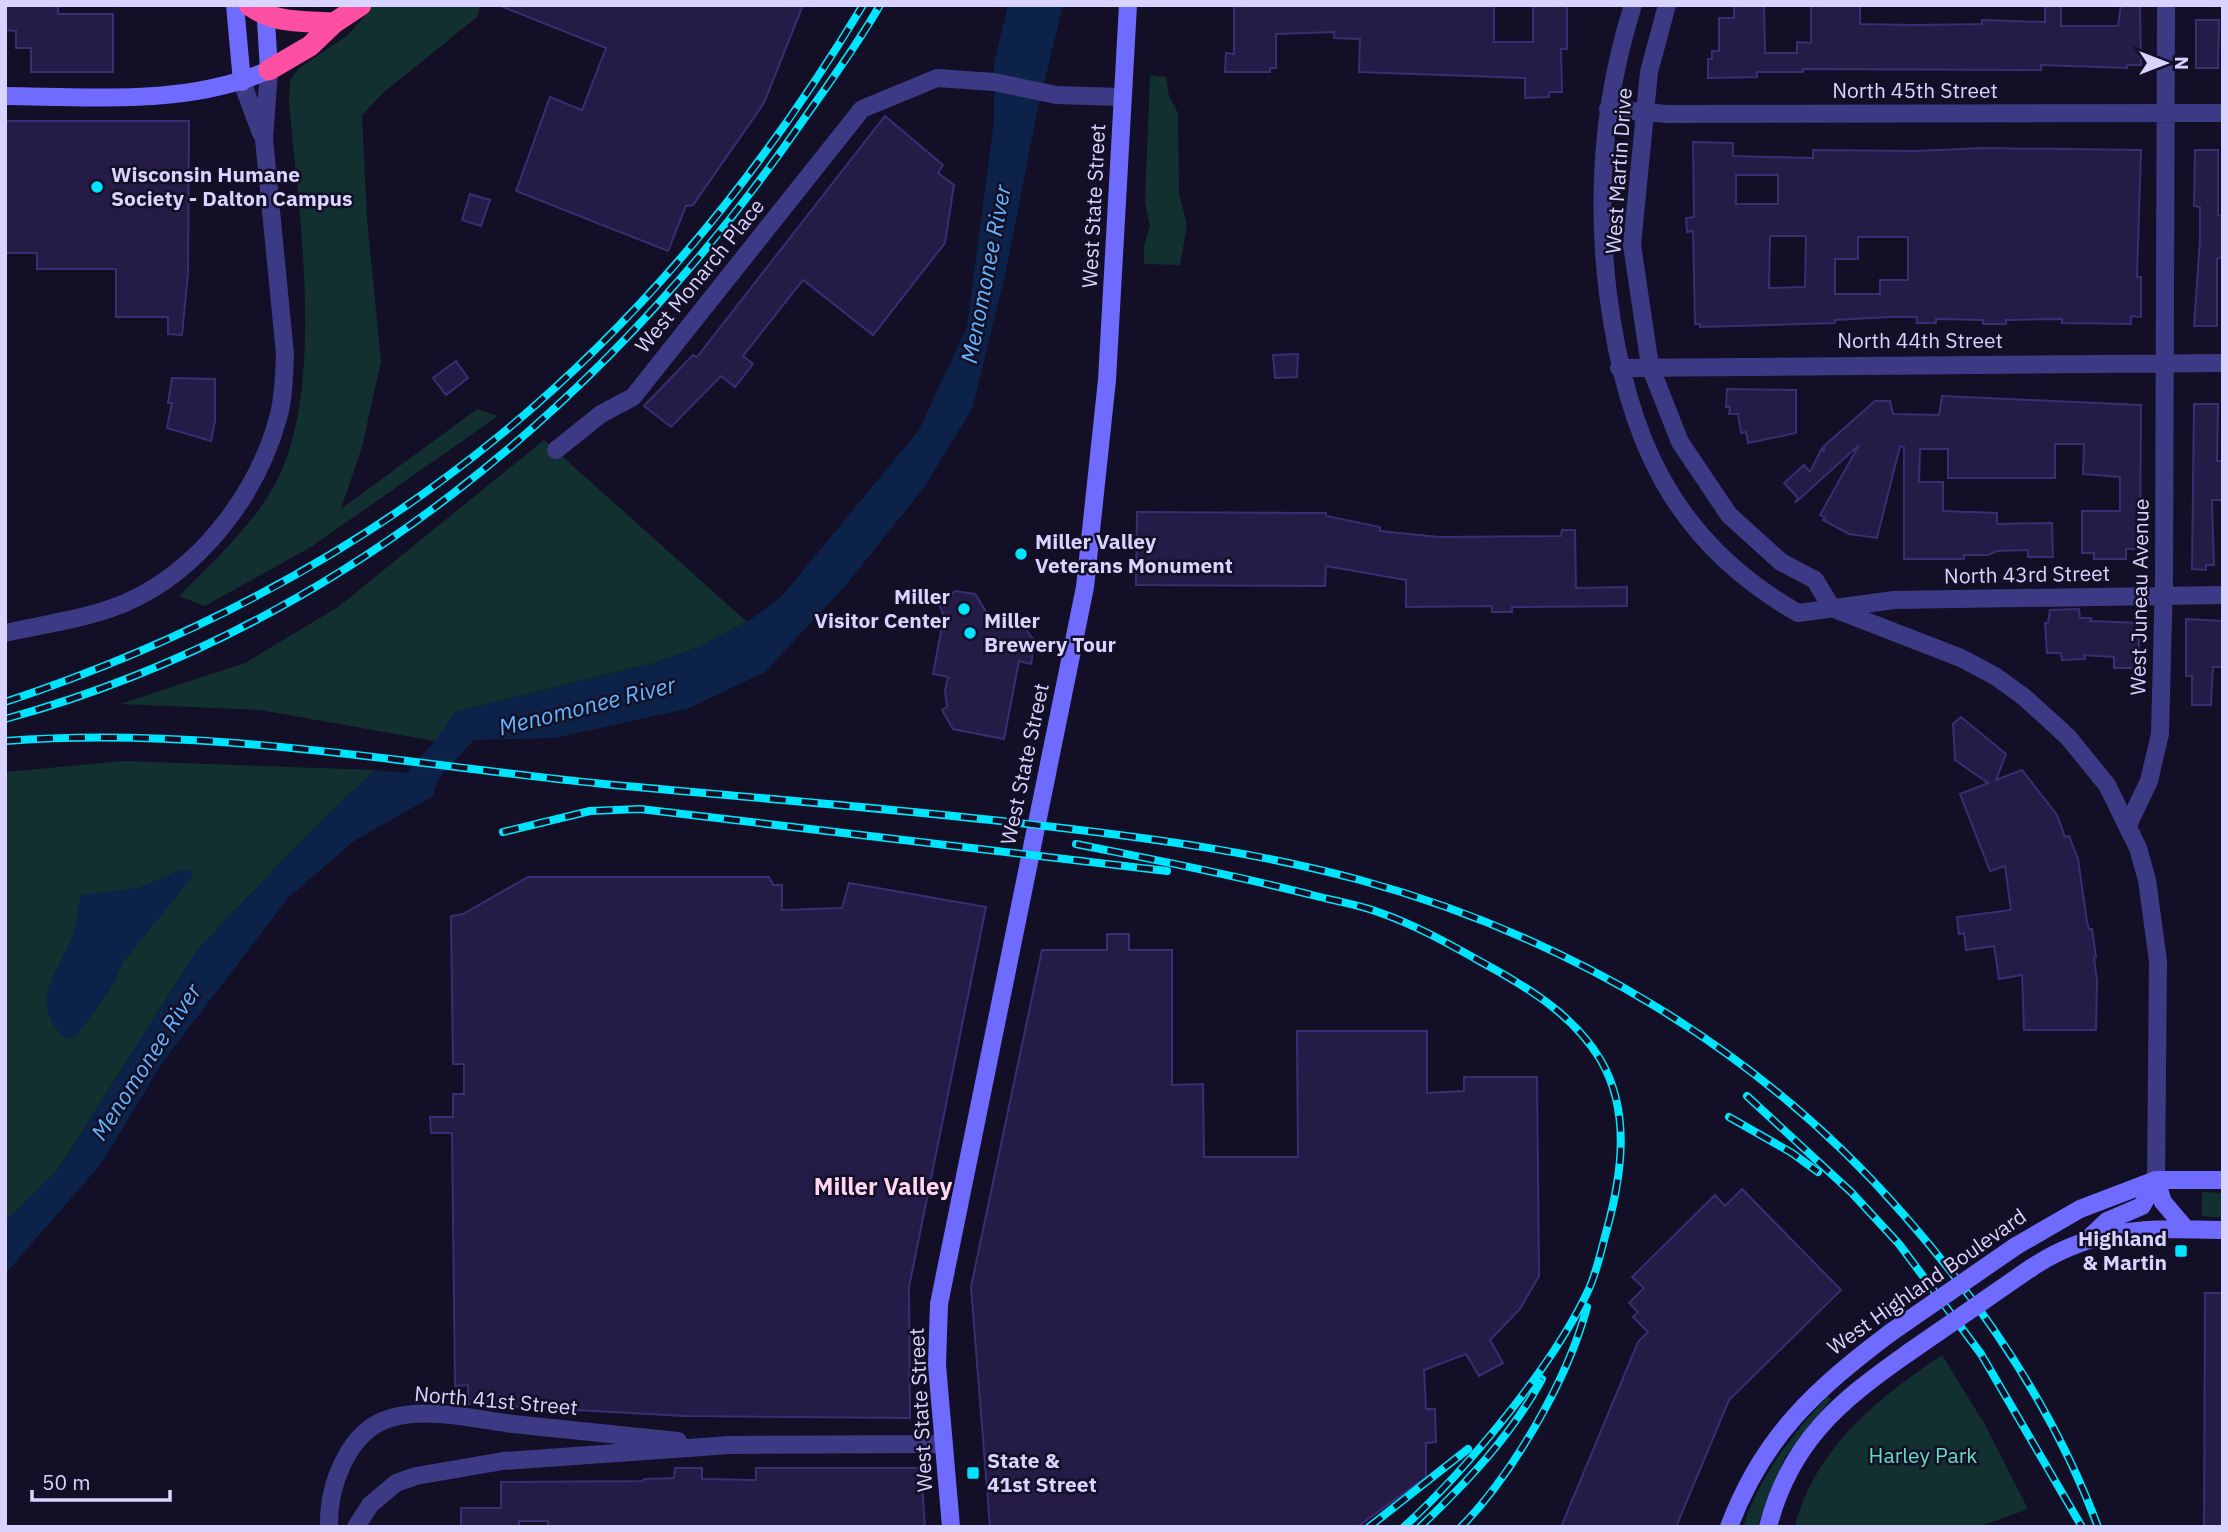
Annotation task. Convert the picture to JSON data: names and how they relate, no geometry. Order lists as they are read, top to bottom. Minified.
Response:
{"streets":{"street":["North 45th Street","West Martin Drive","West State Street","West Monarch Place","North 44th Street","North 43rd Street","West Juneau Avenue","West Highland Boulevard","North 41st Street"]},"crossings":[["North 45th Street","West Martin Drive"],["North 45th Street","West Juneau Avenue"],["West Martin Drive","North 44th Street"],["West Martin Drive","North 43rd Street"],["West Martin Drive","West Juneau Avenue"],["West State Street","West Monarch Place"],["West State Street","North 41st Street"],["North 44th Street","West Juneau Avenue"],["North 43rd Street","West Juneau Avenue"]],"districts":["Miller Valley"],"water":["Menomonee River"],"parks":["Harley Park"],"places":{"other":["Wisconsin Humane Society - Dalton Campus","Miller Valley Veterans Monument","Miller Visitor Center","Miller Brewery Tour"],"transit":["Highland & Martin","State & 41st Street"]},"scale_bar":"50 m","north":"right"}
